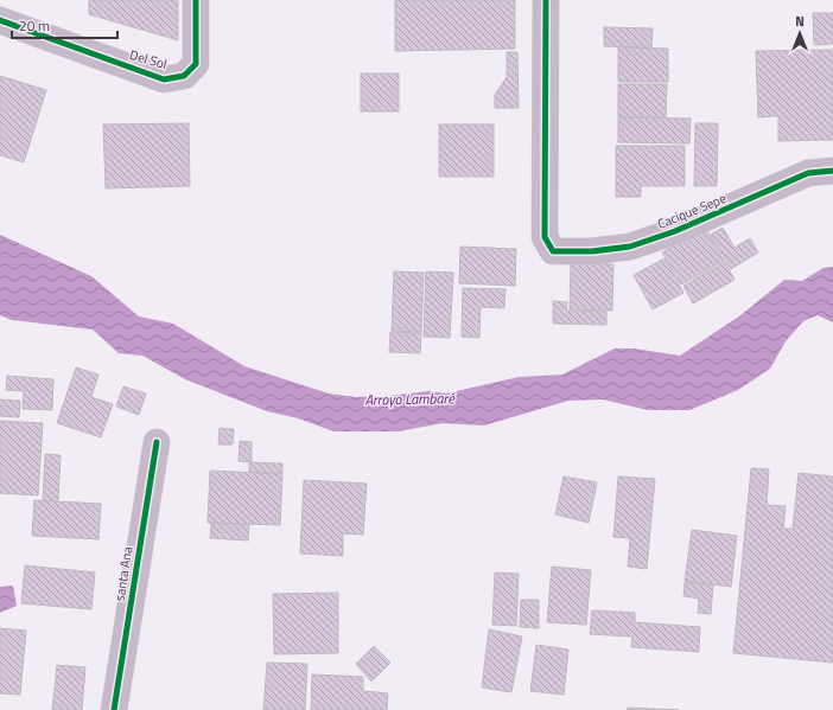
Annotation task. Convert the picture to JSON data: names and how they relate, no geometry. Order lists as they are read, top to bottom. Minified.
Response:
{"streets":{"street":["Del Sol","Cacique Sepe","santa Ana"]},"water":["Arroyo Lambaré"],"scale_bar":"20 m","north":"top"}
